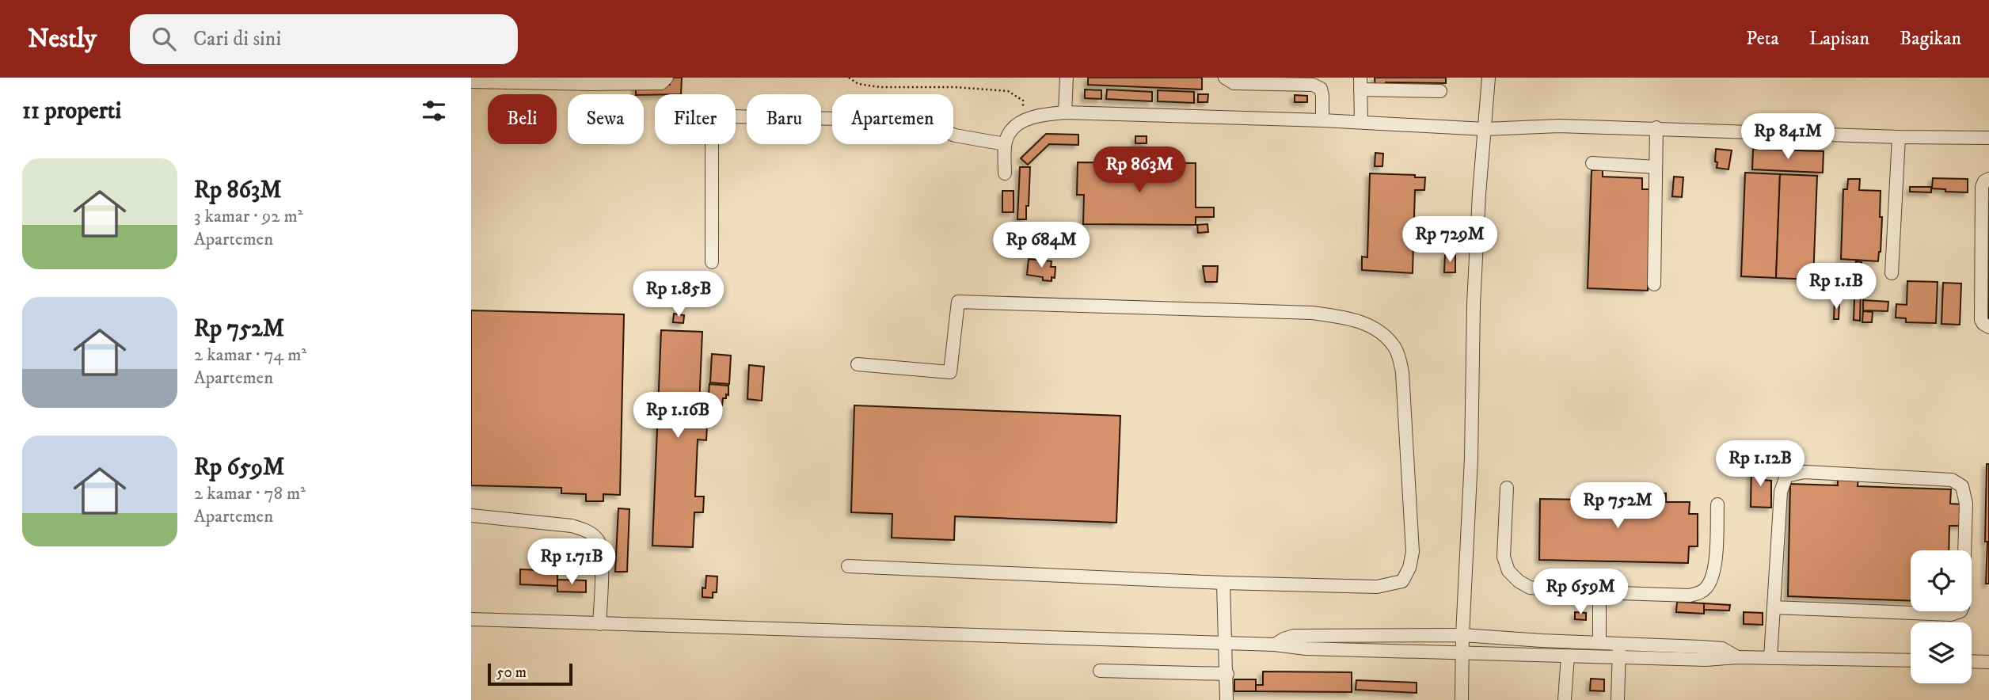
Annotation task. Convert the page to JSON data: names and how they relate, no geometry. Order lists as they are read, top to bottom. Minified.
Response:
{"scale_bar":"50 m","page":{"header":"Nestly","search":"Cari di sini","nav":["Peta","Lapisan","Bagikan"],"heading":"11 properti","chip":["Beli","Sewa","Filter","Baru","Apartemen"],"price":["Rp 841M","Rp 863M","Rp 729M","Rp 684M","Rp 1.1B","Rp 1.85B","Rp 1.16B","Rp 1.12B","Rp 752M","Rp 1.71B","Rp 659M"],"list":[{"name":"Rp 863M","note":"3 kamar · 92 m² · Apartemen"},{"name":"Rp 752M","note":"2 kamar · 74 m² · Apartemen"},{"name":"Rp 659M","note":"2 kamar · 78 m² · Apartemen"}],"scale":"50 m"}}
